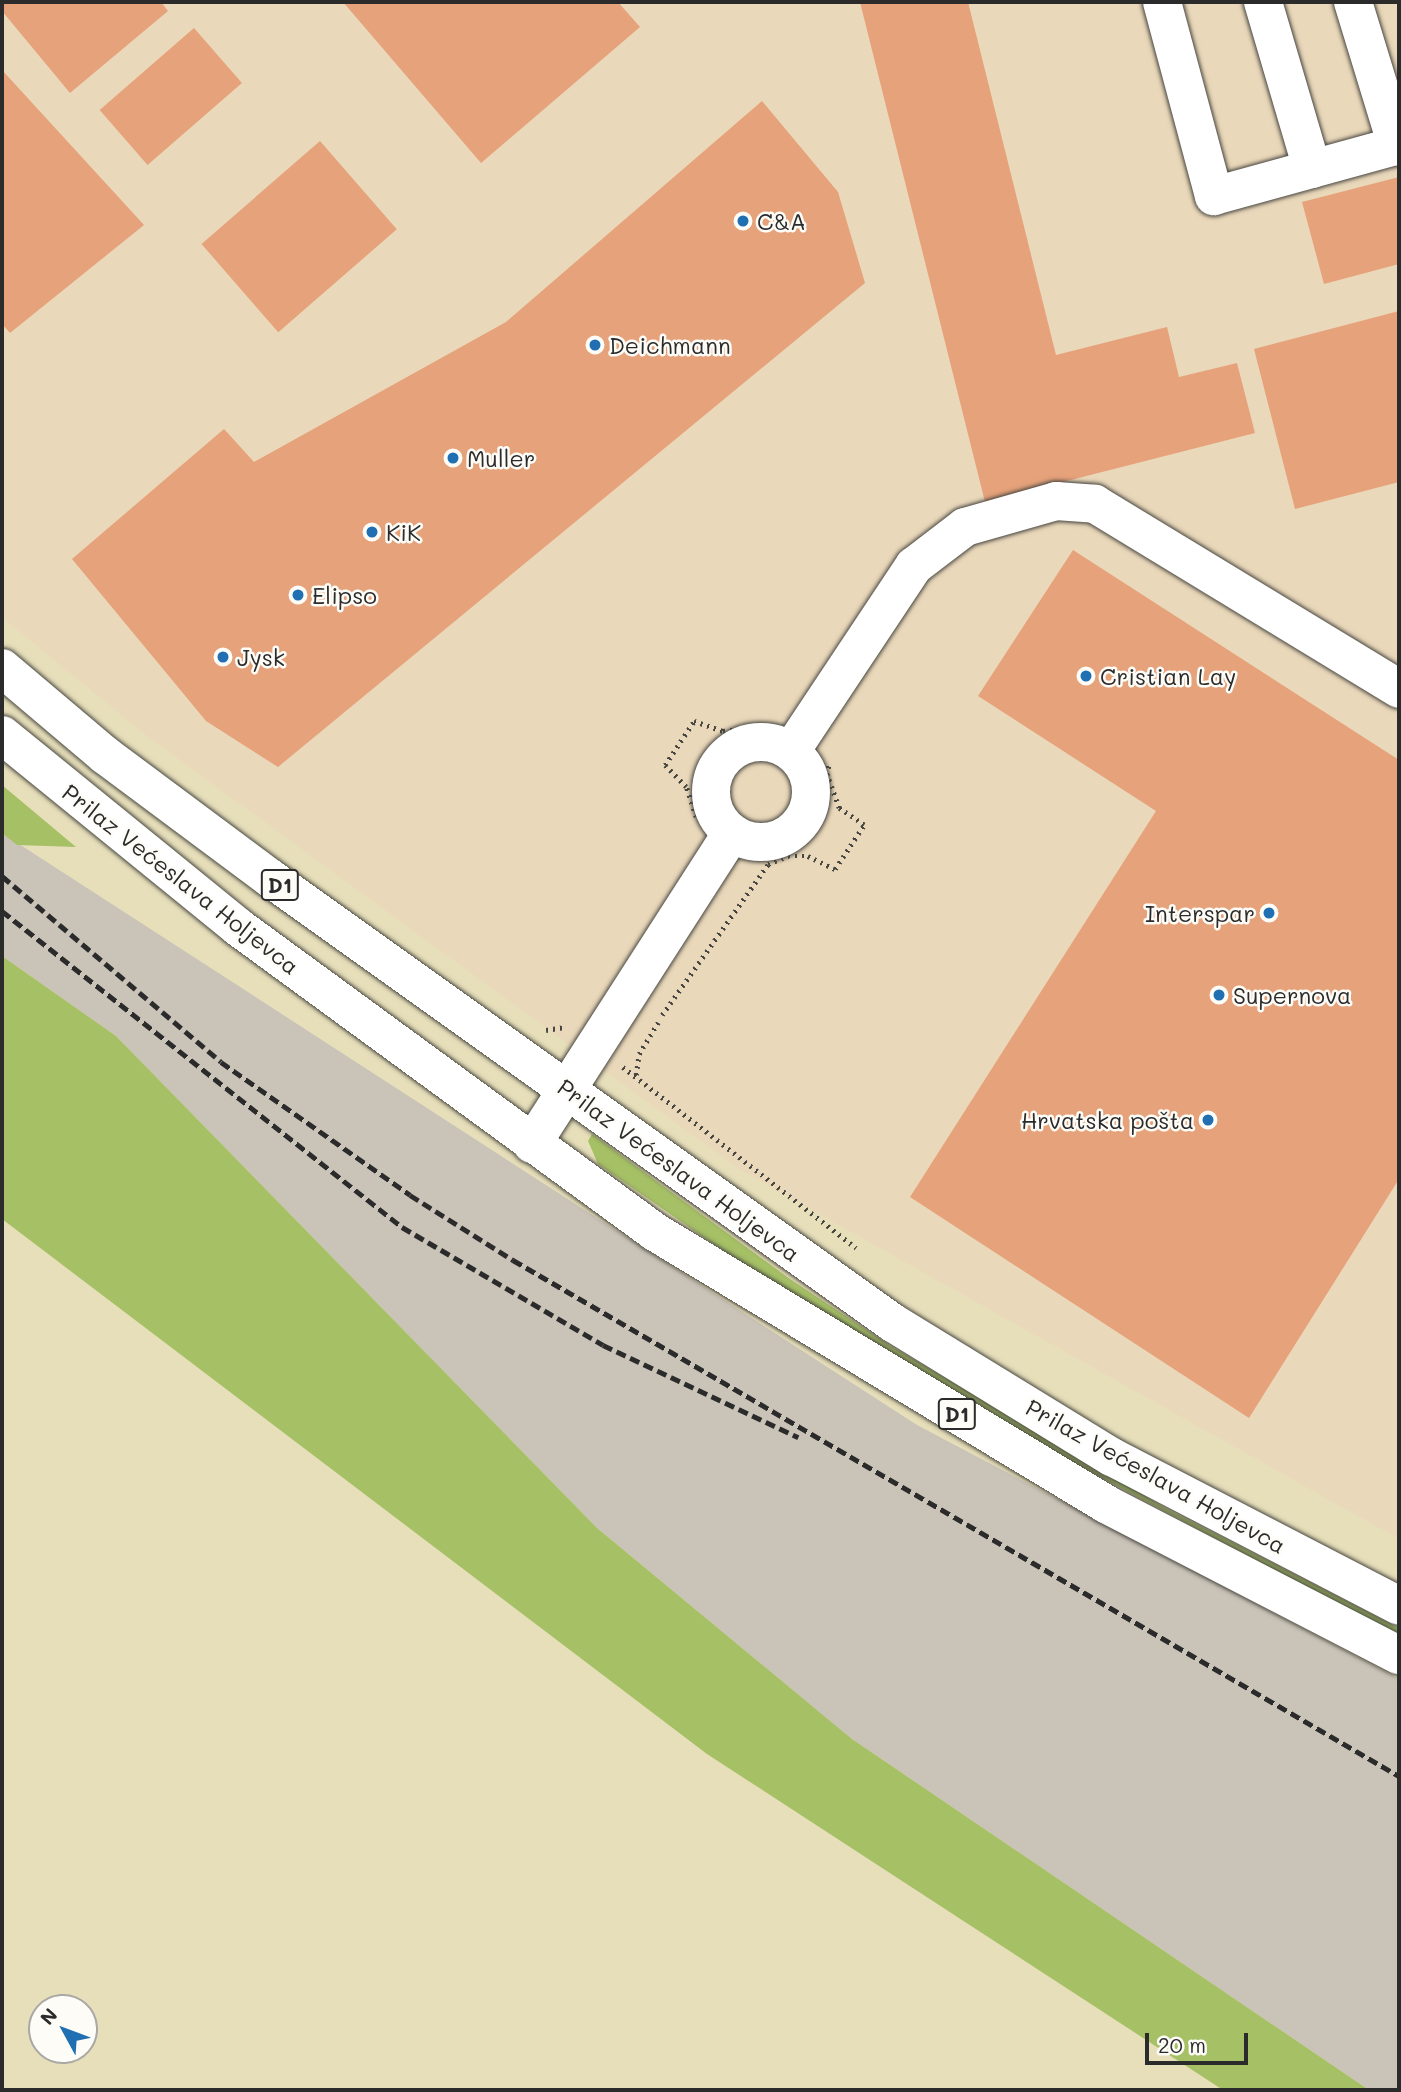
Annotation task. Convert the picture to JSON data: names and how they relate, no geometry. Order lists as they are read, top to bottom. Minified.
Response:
{"streets":{"main road":["Prilaz Većeslava Holjevca","D1"]},"places":["C&A","Deichmann","Muller","KiK","Elipso","Jysk","Cristian Lay","Interspar","Supernova","Hrvatska pošta"],"scale_bar":"20 m","north":"top left"}
